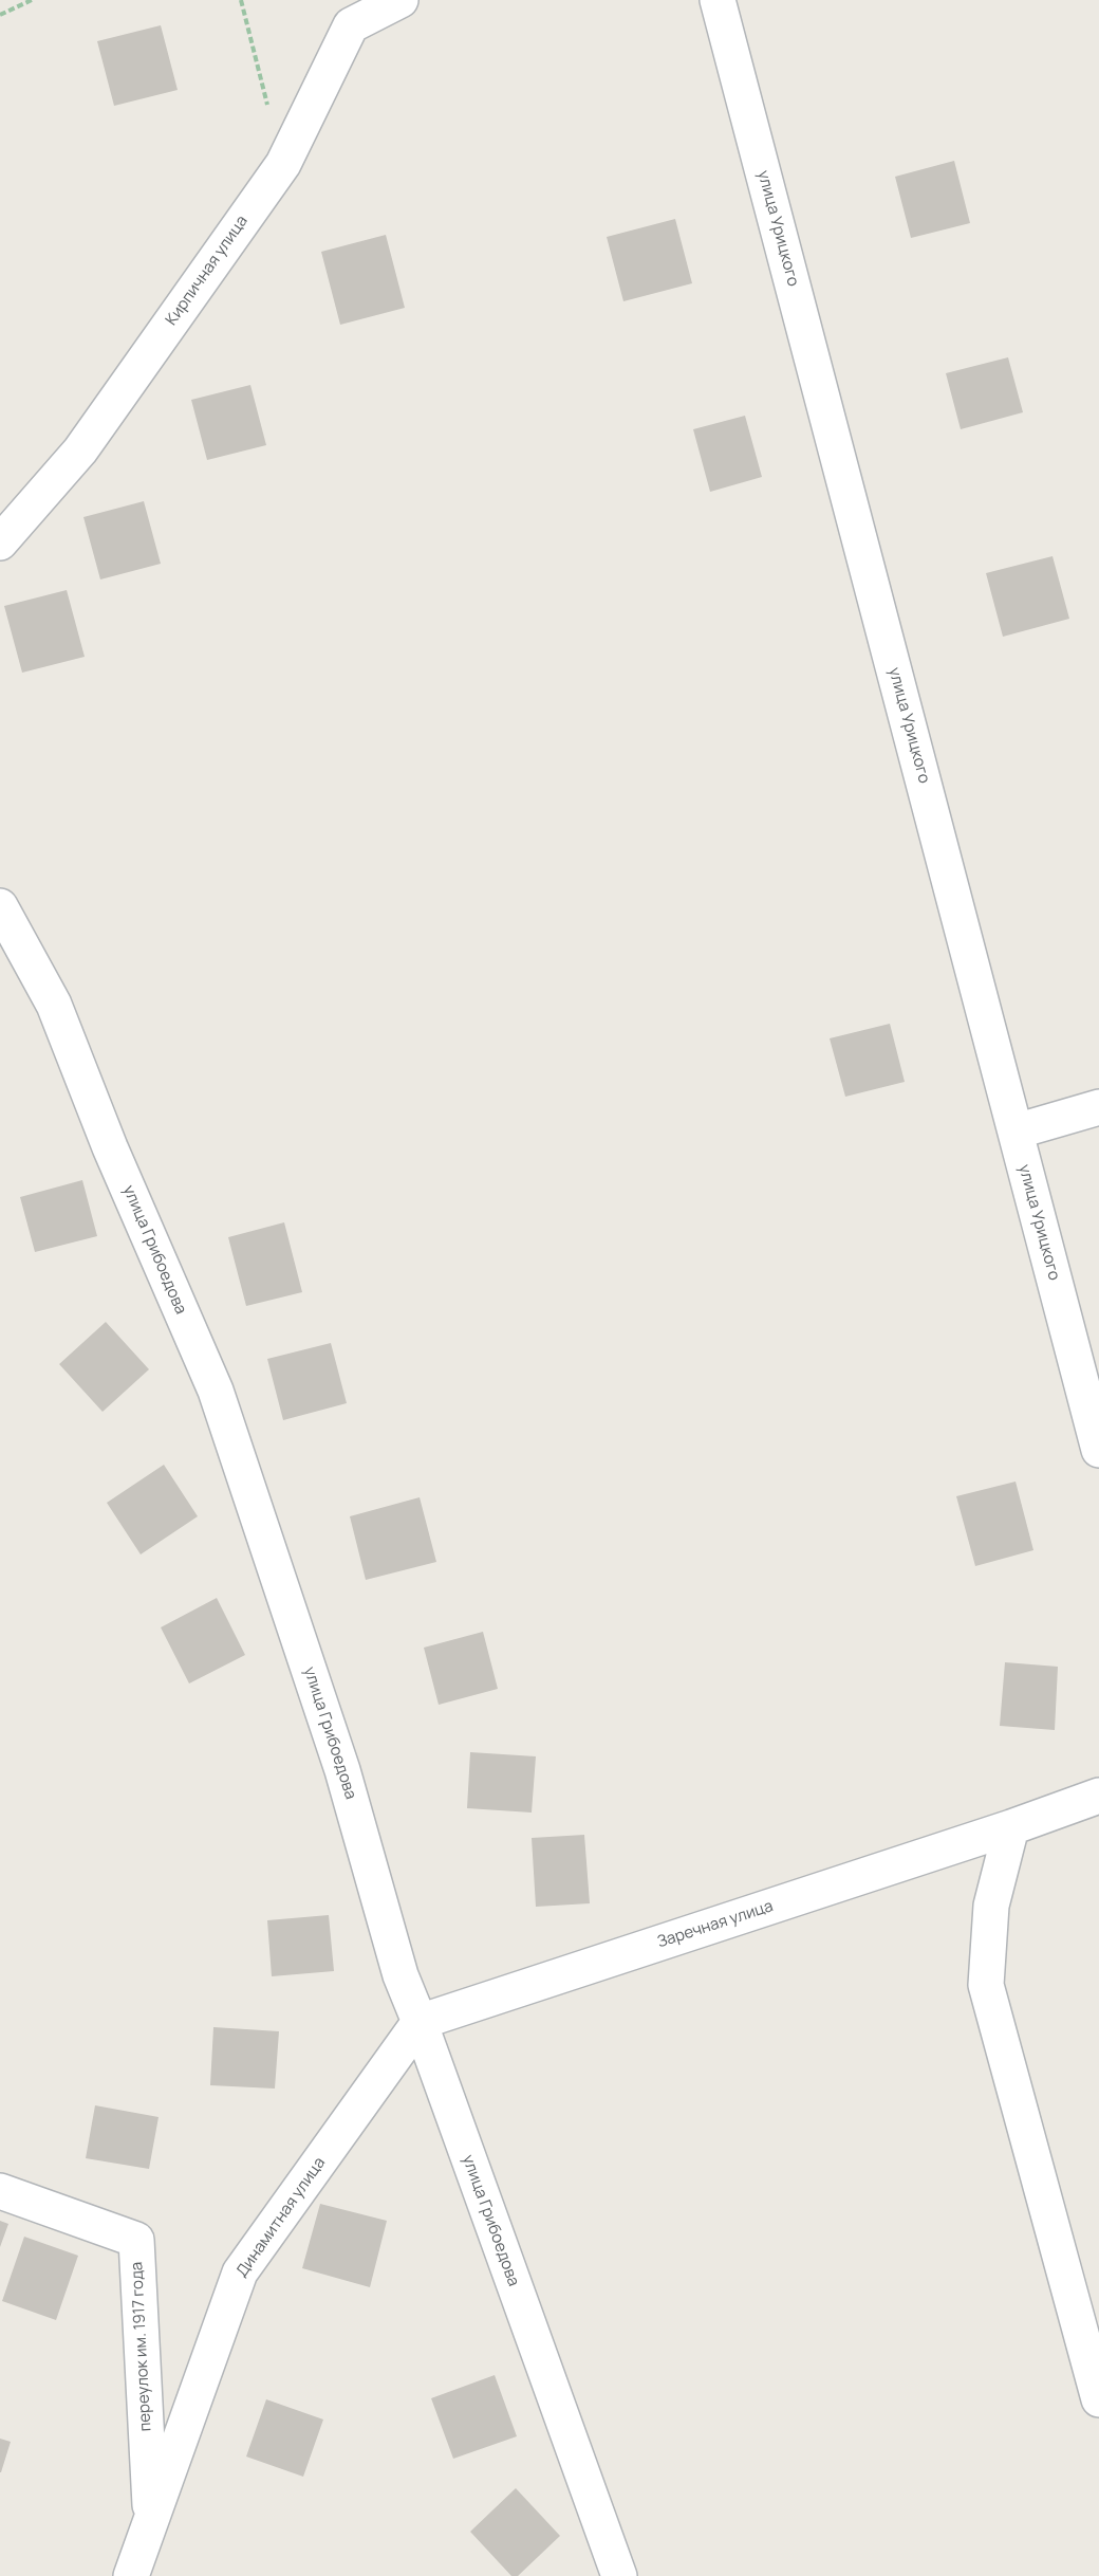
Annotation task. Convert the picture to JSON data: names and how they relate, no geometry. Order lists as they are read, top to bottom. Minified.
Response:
{"streets":{"street":["улица Урицкого","Кирпичная улица","улица Грибоедова","Заречная улица","Динамитная улица","переулок им. 1917 года"]},"crossings":[["улица Грибоедова","Заречная улица"],["улица Грибоедова","Динамитная улица"],["Заречная улица","Динамитная улица"],["Динамитная улица","переулок им. 1917 года"]]}
